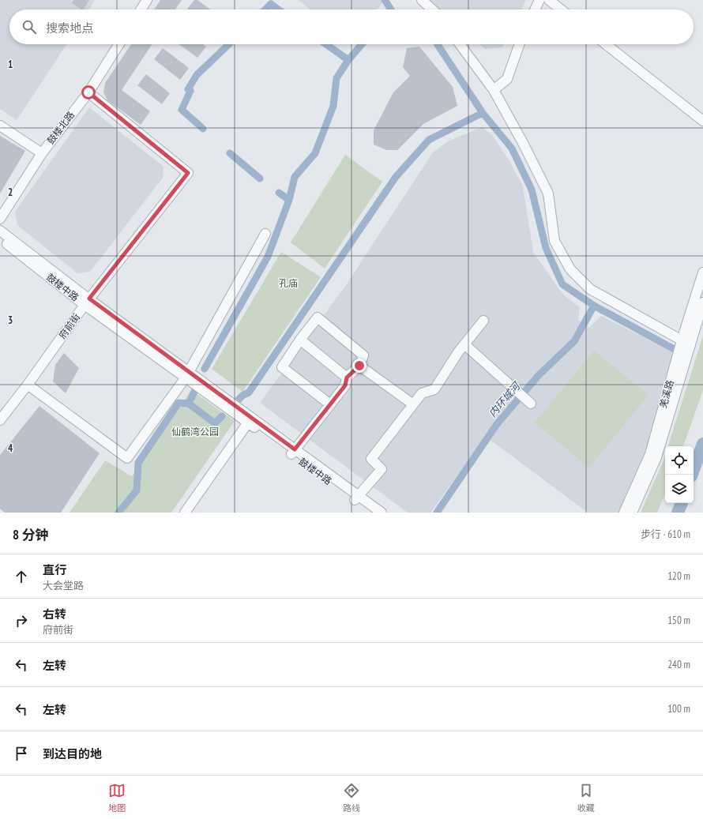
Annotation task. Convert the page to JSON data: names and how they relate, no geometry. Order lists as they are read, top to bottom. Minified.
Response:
{"streets":{"street":["鼓楼北路","鼓楼中路","府前街","羌溪路"]},"crossings":[["鼓楼北路","府前街"],["鼓楼中路","府前街"]],"water":["内环城河"],"parks":["孔庙","仙鹤湾公园"],"page":{"search":"搜索地点","heading":["8 分钟","步行 · 610 m"],"list":[["直行","大会堂路","120 m"],["右转","府前街","150 m"],["左转","240 m"],["左转","100 m"],"到达目的地"],"nav":["地图","路线","收藏"]},"grid":{"rows":["1","2","3","4"]}}
